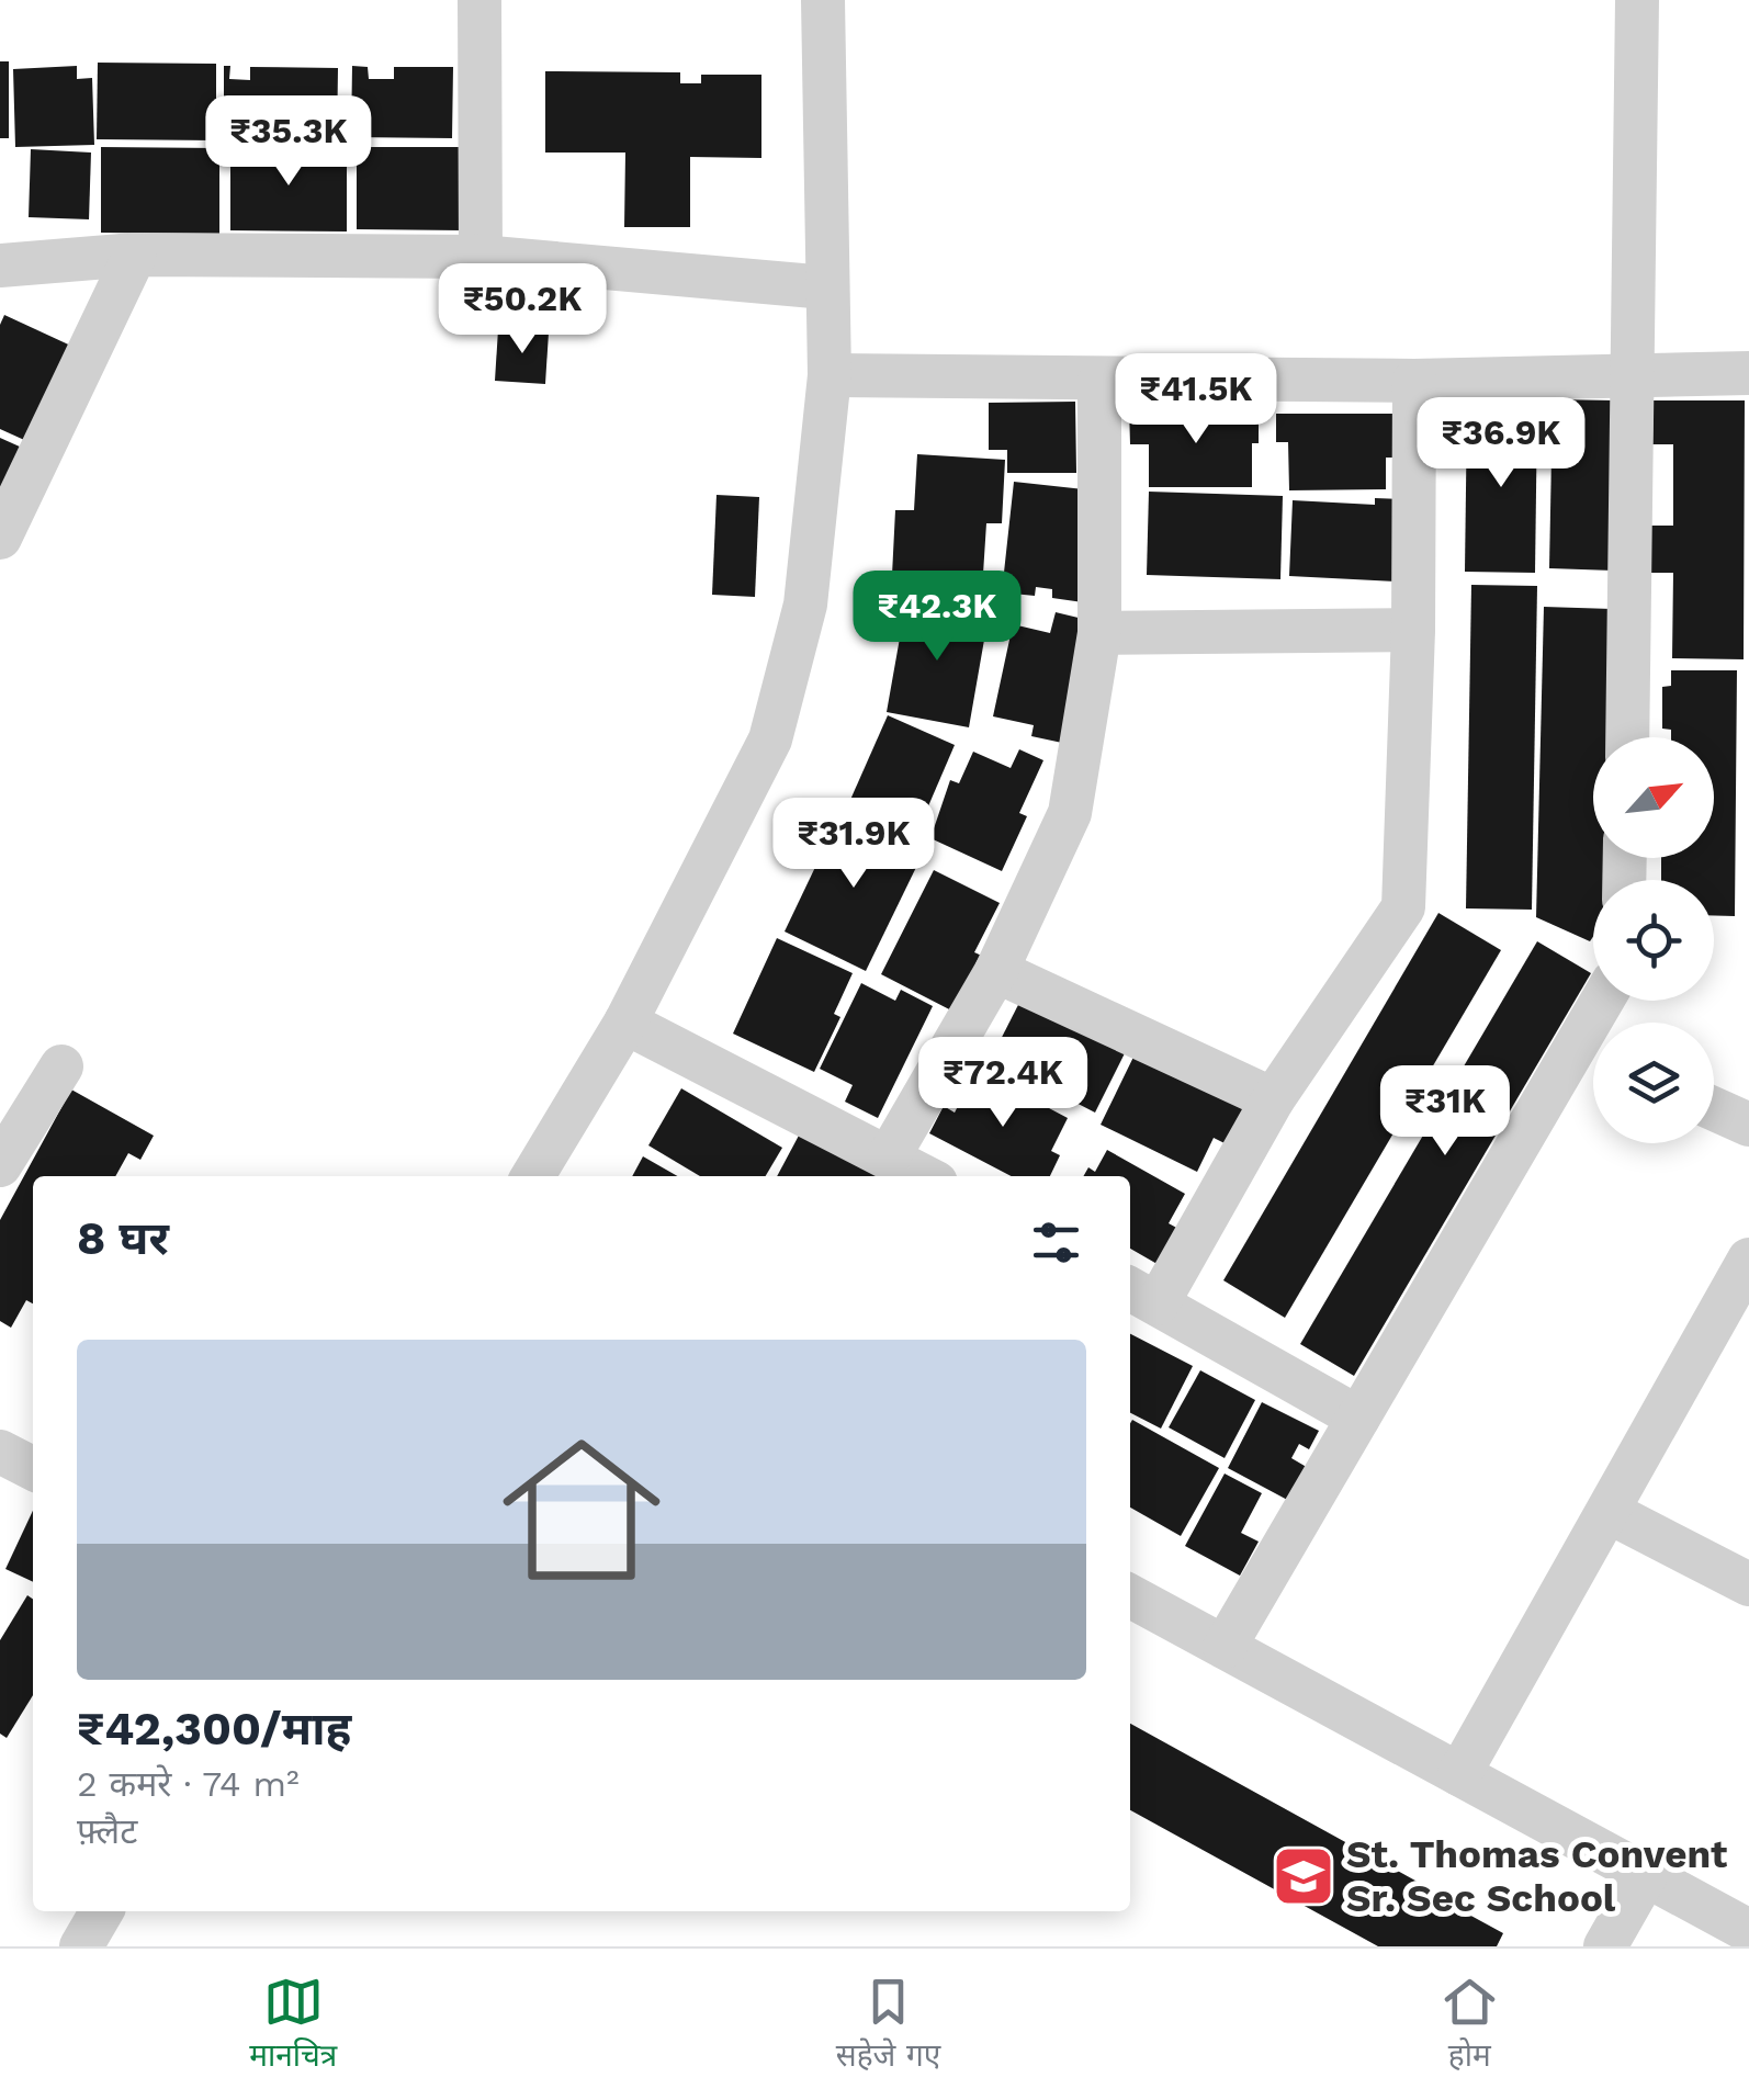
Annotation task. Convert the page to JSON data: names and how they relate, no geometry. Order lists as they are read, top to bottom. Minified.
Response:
{"places":{"school or university":["St. Thomas Convent Sr. Sec School"]},"north":"top right","page":{"price":["₹35.3K","₹50.2K","₹41.5K","₹36.9K","₹42.3K","₹31.9K","₹72.4K","₹31K"],"heading":"8 घर","list":[{"name":"₹42,300/माह","note":"2 कमरे · 74 m² · फ़्लैट"}],"tabs":["मानचित्र","सहेजे गए","होम"]}}
